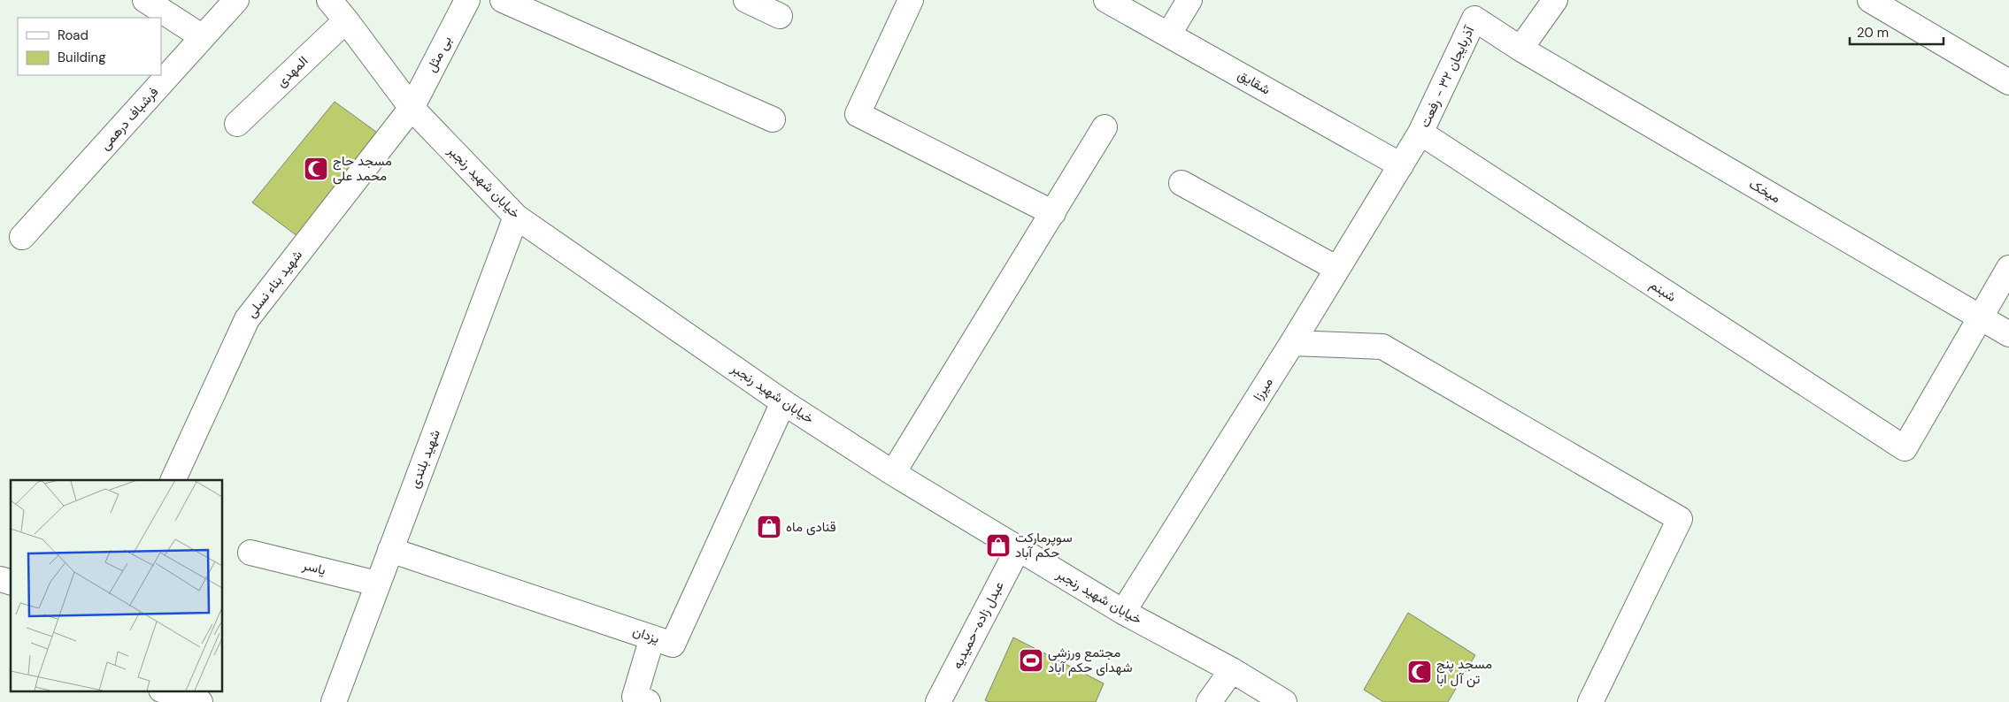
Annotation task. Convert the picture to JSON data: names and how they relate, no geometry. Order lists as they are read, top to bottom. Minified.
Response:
{"streets":{"street":["بی مثل","المهدی","آذربایجان ۳۲ - رفعت","شقایق","فرشباف درهمی","خیابان شهید رنجبر","میخک","شهید بناء نسلی","شبنم","میرزا","شهید بلندی","یاسر","عبدل زاده-حمیدیه","یزدان"]},"crossings":[["بی مثل","خیابان شهید رنجبر"],["بی مثل","شهید بناء نسلی"],["المهدی","خیابان شهید رنجبر"],["آذربایجان ۳۲ - رفعت","شقایق"],["آذربایجان ۳۲ - رفعت","میخک"],["آذربایجان ۳۲ - رفعت","شبنم"],["آذربایجان ۳۲ - رفعت","میرزا"],["شقایق","میرزا"],["خیابان شهید رنجبر","شهید بناء نسلی"],["خیابان شهید رنجبر","میرزا"],["خیابان شهید رنجبر","شهید بلندی"],["خیابان شهید رنجبر","عبدل زاده-حمیدیه"],["خیابان شهید رنجبر","یزدان"],["میخک","شبنم"],["شهید بلندی","یاسر"],["شهید بلندی","یزدان"]],"places":{"mosque":["مسجد حاج محمد علی","مسجد پنج تن آل ابا"],"shop":["قنادی ماه","سوپرمارکت حکم آباد"],"sports":["مجتمع ورزشی شهدای حکم آباد"]},"legend":["Road","Building"],"scale_bar":"20 m"}
